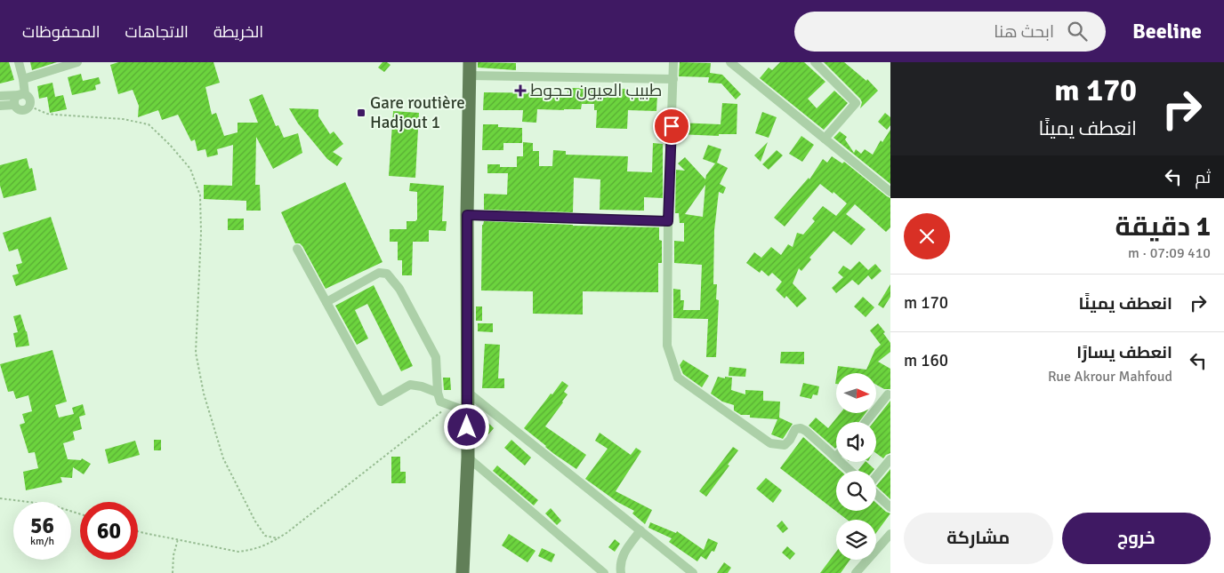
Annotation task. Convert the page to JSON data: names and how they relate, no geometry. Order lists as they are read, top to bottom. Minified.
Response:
{"places":{"health":["طبيب العيون حجوط"],"transit":["Gare routière Hadjout 1"]},"north":"right","page":{"header":"Beeline","search":"ابحث هنا","nav":["الخريطة","الاتجاهات","المحفوظات"],"turn":["170 m","انعطف يمينًا"],"then":"ثم","heading":["1 دقيقة","410 m · 07:09"],"list":[{"name":"انعطف يمينًا","value":"170 m"},{"name":"انعطف يسارًا","note":"Rue Akrour Mahfoud","value":"160 m"}],"speed":"56 km/h","limit":"60","buttons":["خروج","مشاركة"]}}
